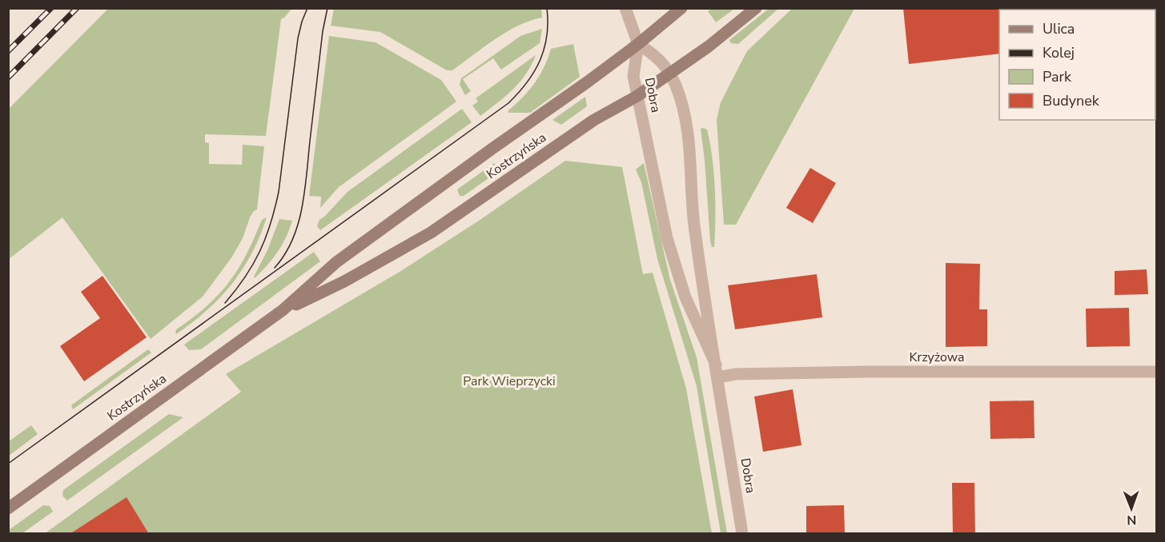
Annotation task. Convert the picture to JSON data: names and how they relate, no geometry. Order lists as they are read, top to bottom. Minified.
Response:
{"streets":{"main road":["Kostrzyńska"],"street":["Dobra","Krzyżowa"]},"crossings":[["Dobra","Kostrzyńska"],["Dobra","Krzyżowa"]],"parks":["Park Wieprzycki"],"legend":["Ulica","Kolej","Park","Budynek"],"north":"bottom"}
